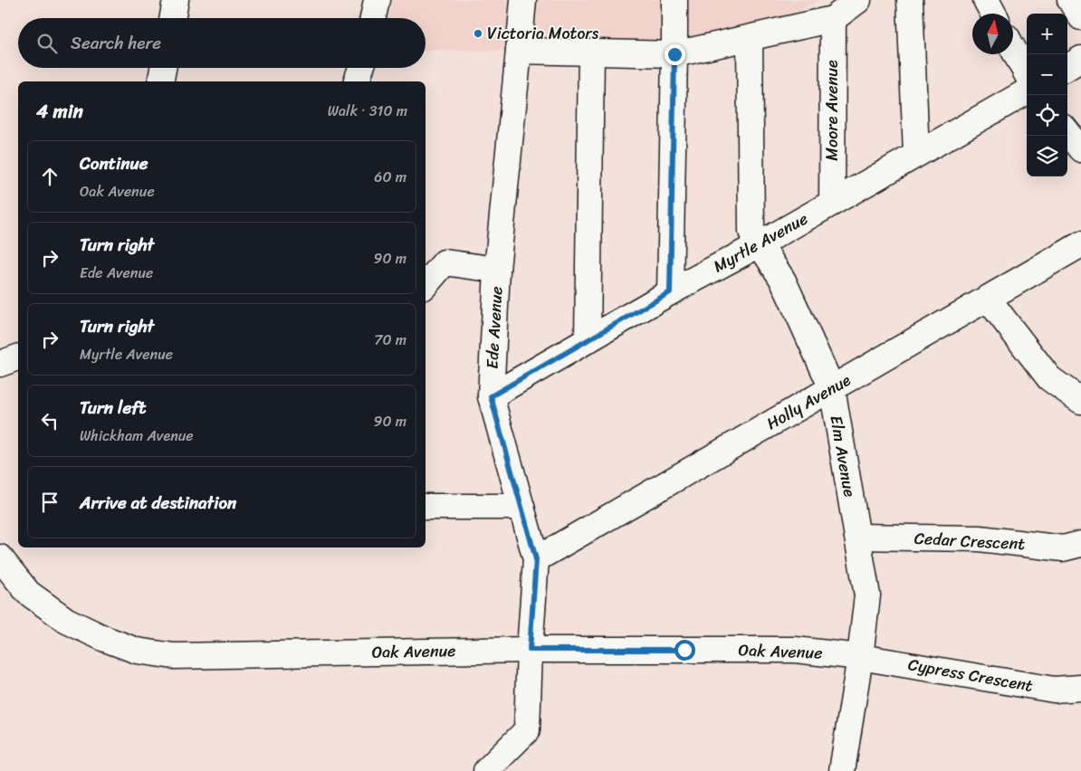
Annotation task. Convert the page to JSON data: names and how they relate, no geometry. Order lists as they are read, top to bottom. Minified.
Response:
{"streets":{"street":["Moore Avenue","Myrtle Avenue","Ede Avenue","Holly Avenue","Elm Avenue","Cedar Crescent","Oak Avenue","Cypress Crescent"]},"crossings":[["Moore Avenue","Myrtle Avenue"],["Myrtle Avenue","Ede Avenue"],["Myrtle Avenue","Elm Avenue"],["Ede Avenue","Holly Avenue"],["Ede Avenue","Oak Avenue"],["Holly Avenue","Elm Avenue"],["Elm Avenue","Cedar Crescent"],["Elm Avenue","Oak Avenue"],["Elm Avenue","Cypress Crescent"],["Oak Avenue","Cypress Crescent"]],"places":["Victoria Motors"],"north":"top","page":{"map_buttons":["+","−"],"search":"Search here","heading":["4 min","Walk · 310 m"],"list":[["Continue","Oak Avenue","60 m"],["Turn right","Ede Avenue","90 m"],["Turn right","Myrtle Avenue","70 m"],["Turn left","Whickham Avenue","90 m"],"Arrive at destination"]}}
